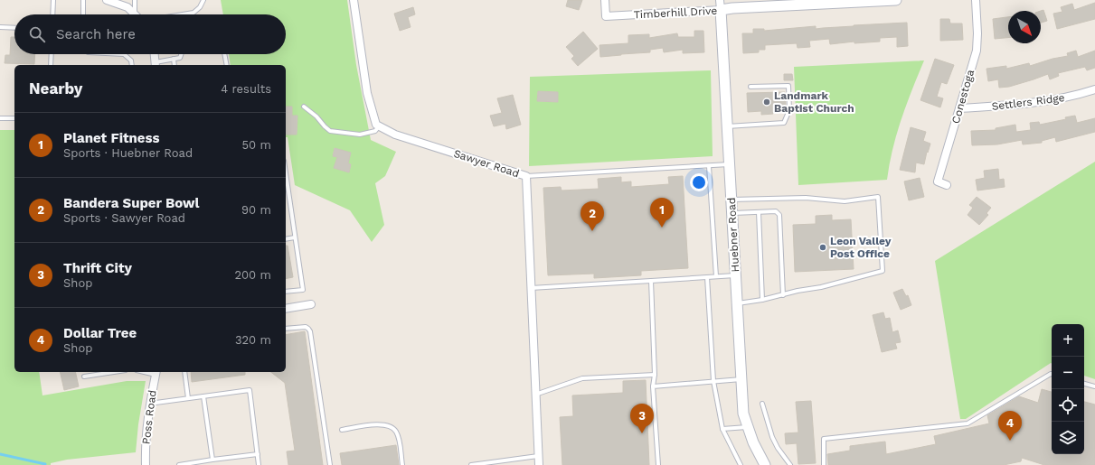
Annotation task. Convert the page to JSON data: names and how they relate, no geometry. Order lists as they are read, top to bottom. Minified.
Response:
{"streets":{"street":["Timberhill Drive","Conestoga","Settlers Ridge","Sawyer Road","Huebner Road","Poss Road"]},"crossings":[["Timberhill Drive","Huebner Road"],["Conestoga","Settlers Ridge"]],"places":["Landmark Baptist Church","Leon Valley Post Office"],"north":"bottom right","page":{"search":"Search here","heading":["Nearby","4 results"],"list":[{"mark":"1","name":"Planet Fitness","note":"Sports · Huebner Road","value":"50 m"},{"mark":"2","name":"Bandera Super Bowl","note":"Sports · Sawyer Road","value":"90 m"},{"mark":"3","name":"Thrift City","note":"Shop","value":"200 m"},{"mark":"4","name":"Dollar Tree","note":"Shop","value":"320 m"}],"pins":["1","2","3","4"],"map_buttons":["+","−"]}}
